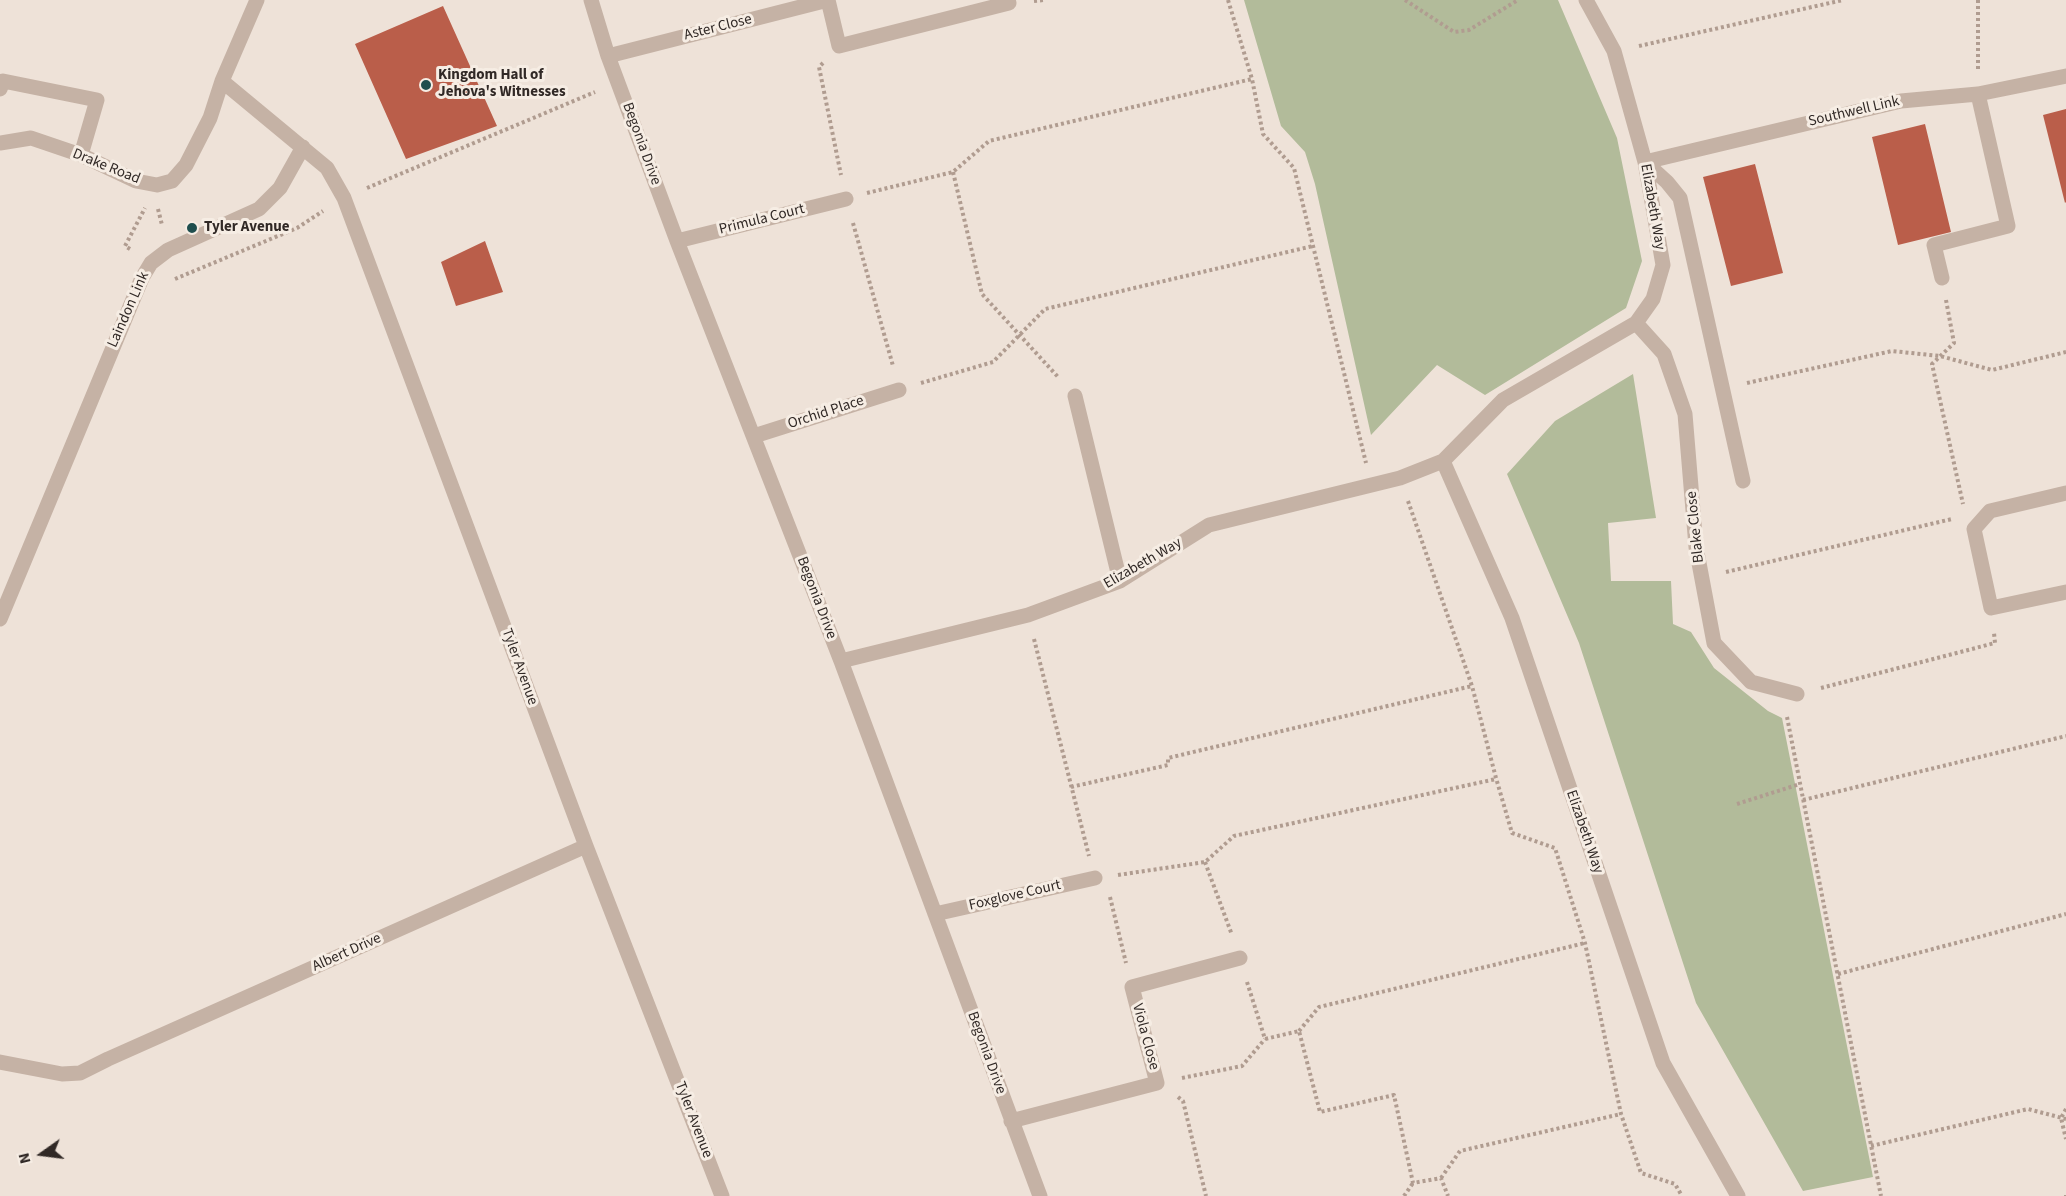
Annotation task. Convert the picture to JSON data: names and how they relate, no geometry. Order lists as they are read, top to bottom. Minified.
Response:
{"streets":{"street":["Aster Close","Southwell Link","Begonia Drive","Drake Road","Elizabeth Way","Primula Court","Laindon Link","Orchid Place","Blake Close","Tyler Avenue","Foxglove Court","Albert Drive","Viola Close"]},"crossings":[["Aster Close","Begonia Drive"],["Southwell Link","Elizabeth Way"],["Begonia Drive","Elizabeth Way"],["Begonia Drive","Primula Court"],["Begonia Drive","Orchid Place"],["Begonia Drive","Foxglove Court"],["Begonia Drive","Viola Close"],["Elizabeth Way","Blake Close"],["Laindon Link","Tyler Avenue"],["Tyler Avenue","Albert Drive"]],"places":["Kingdom Hall of Jehova's Witnesses","Tyler Avenue"],"north":"left"}
